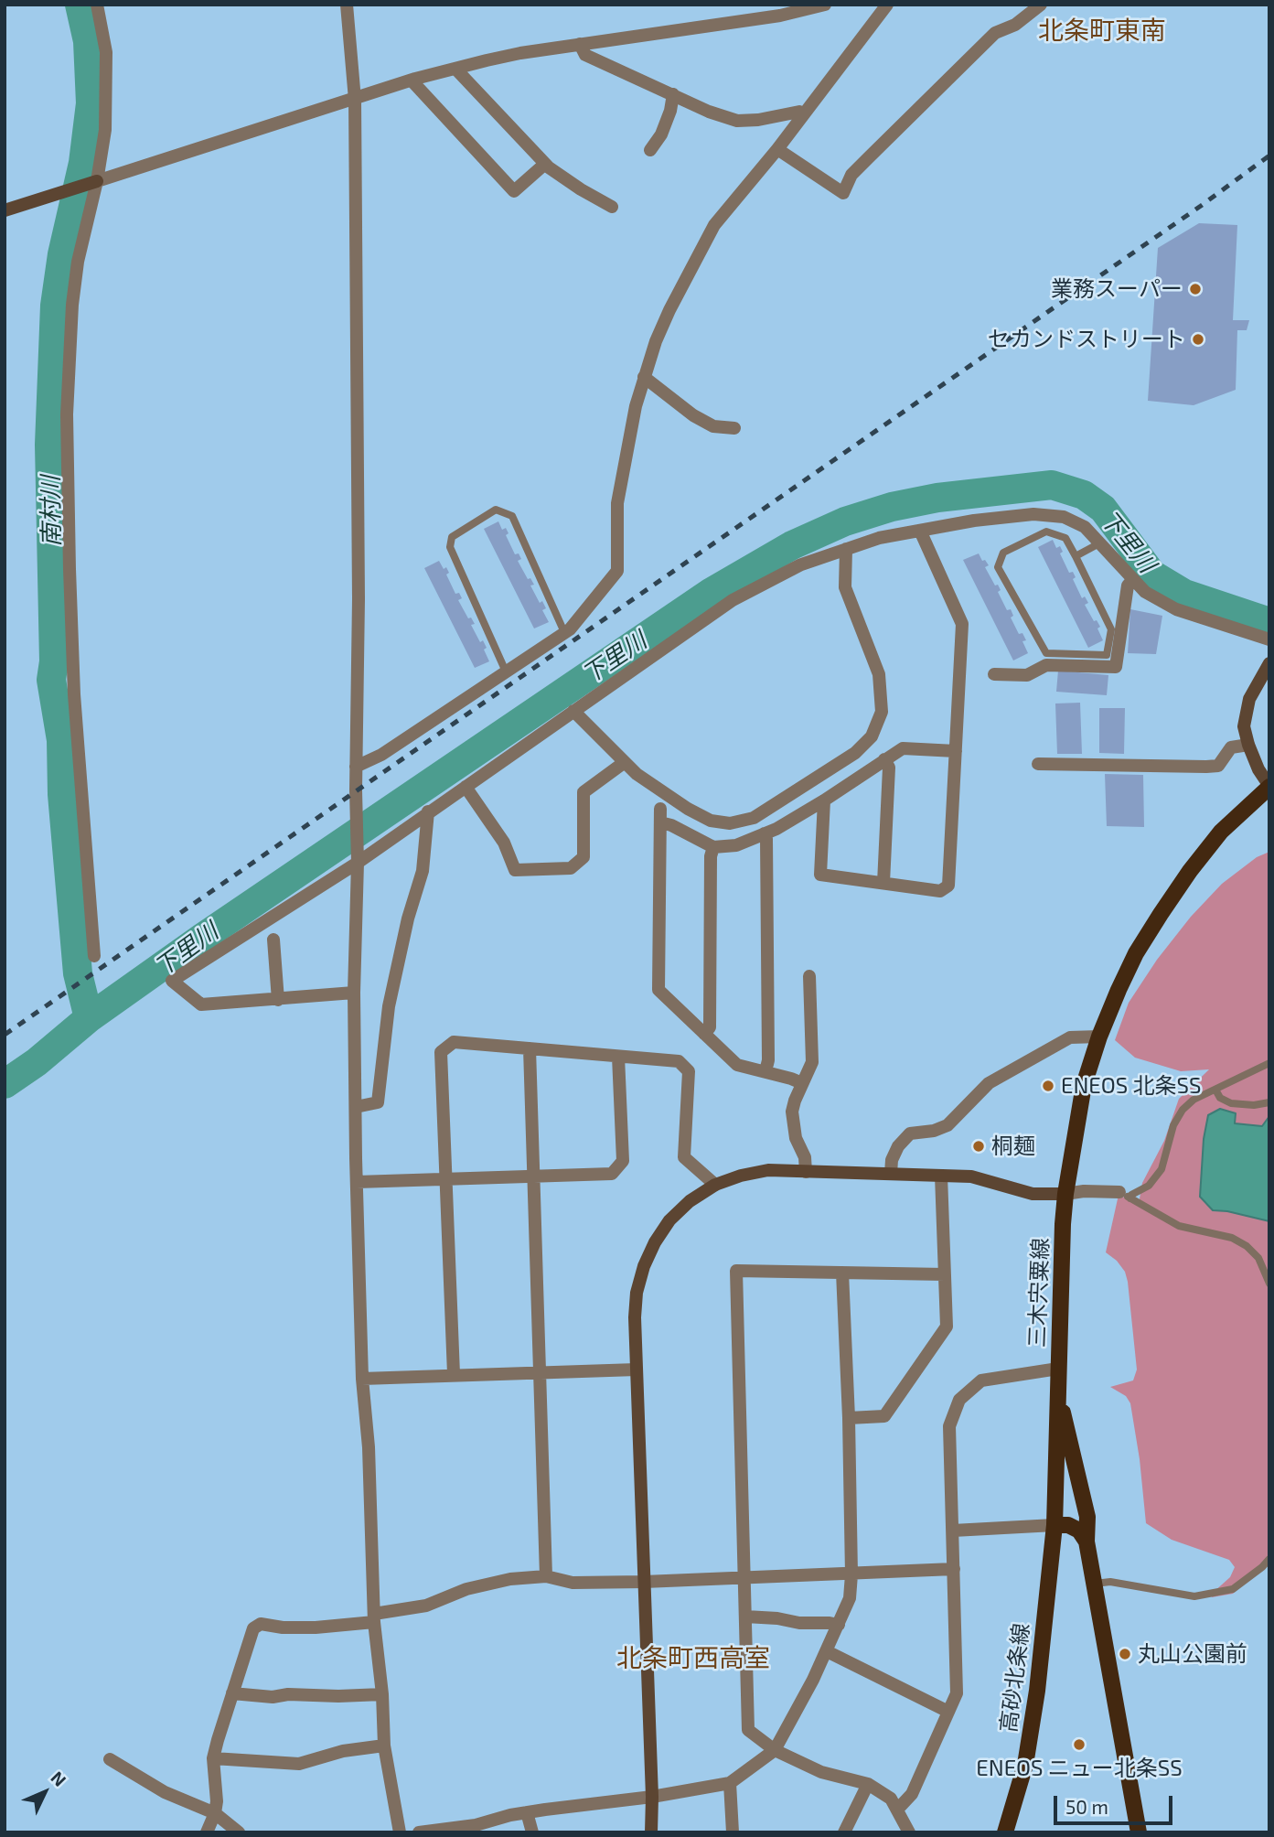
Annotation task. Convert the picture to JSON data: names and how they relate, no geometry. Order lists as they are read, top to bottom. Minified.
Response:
{"streets":{"main road":["三木宍粟線","高砂北条線"]},"crossings":[["三木宍粟線","高砂北条線"]],"districts":["北条町東南","北条町西高室"],"water":["南村川","下里川"],"places":["業務スーパー","セカンドストリート","ENEOS 北条SS","桐麺","丸山公園前","ENEOS ニュー北条SS"],"scale_bar":"50 m","north":"top right"}
